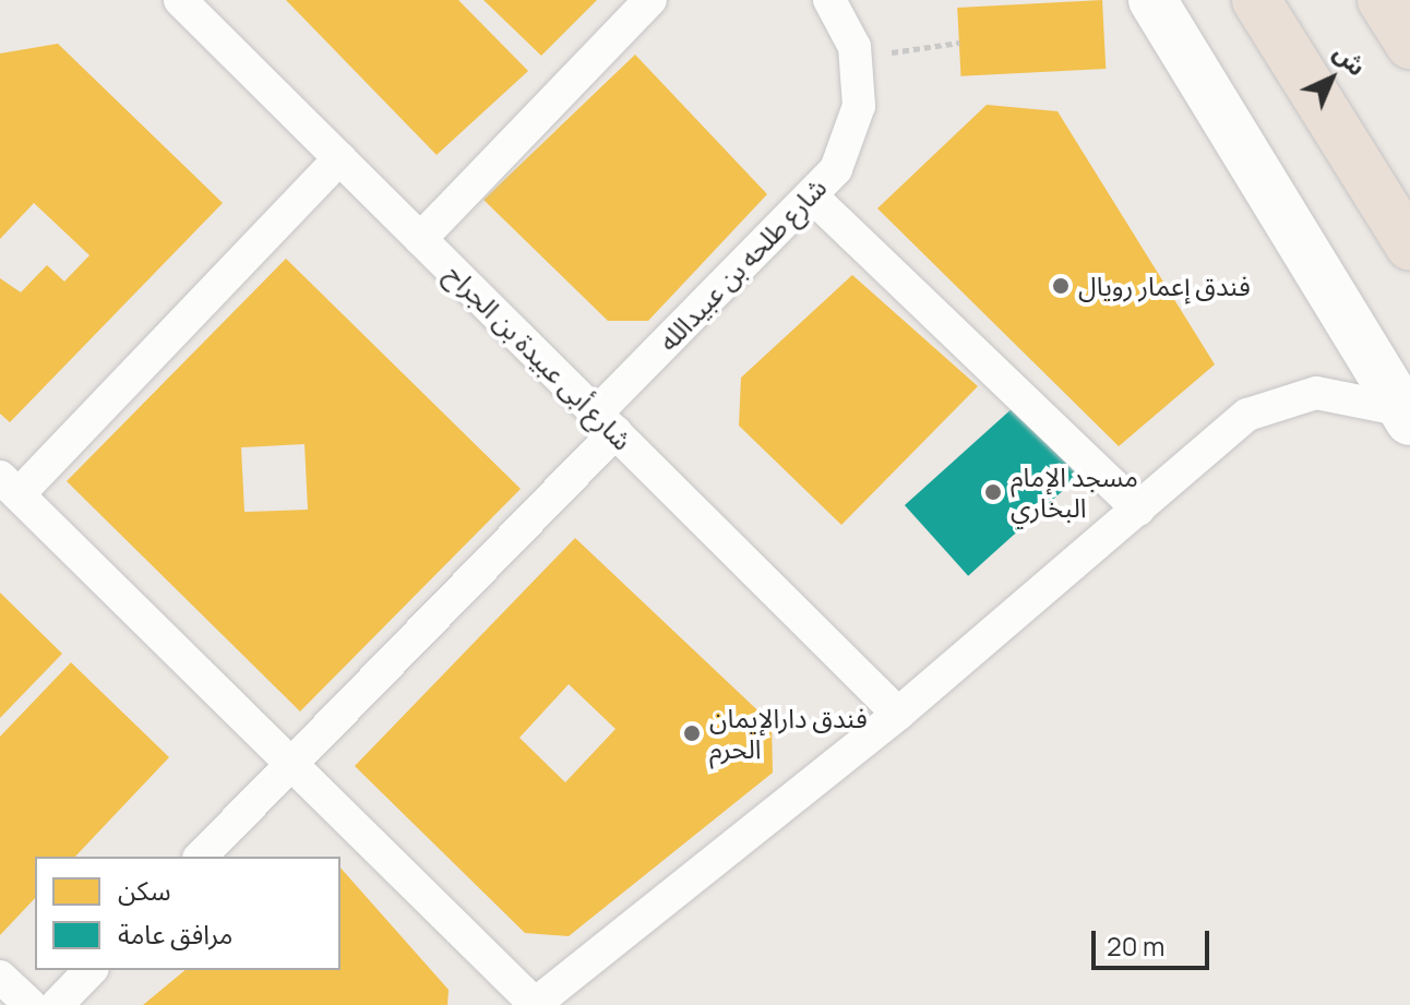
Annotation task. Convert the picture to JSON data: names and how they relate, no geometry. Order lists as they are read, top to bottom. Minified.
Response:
{"streets":{"street":["شارع طلحه بن عبيدالله","شارع أبى عبيدة بن الجراح"]},"crossings":[["شارع طلحه بن عبيدالله","شارع أبى عبيدة بن الجراح"]],"places":["فندق إعمار رويال","مسجد الإمام البخاري","فندق دارالإيمان الحرم"],"legend":["سكن","مرافق عامة"],"scale_bar":"20 m","north":"top right"}
